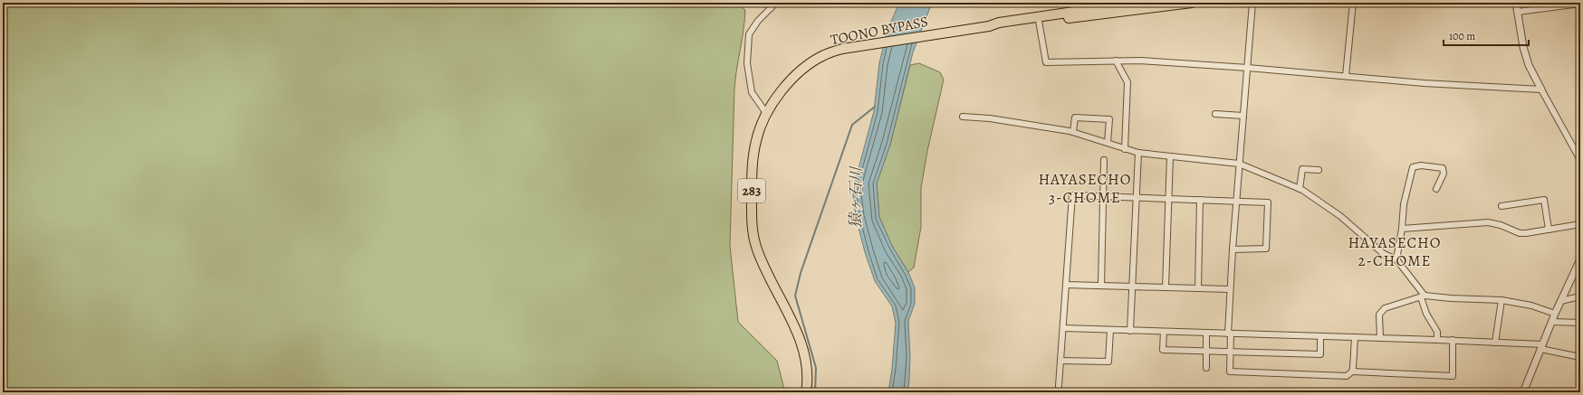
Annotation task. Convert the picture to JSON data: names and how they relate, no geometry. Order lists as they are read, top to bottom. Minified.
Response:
{"streets":{"highway":["TOONO BYPASS","283"]},"districts":["HAYASECHO 3-CHOME","HAYASECHO 2-CHOME"],"water":["猿ヶ石川"],"scale_bar":"100 m"}
